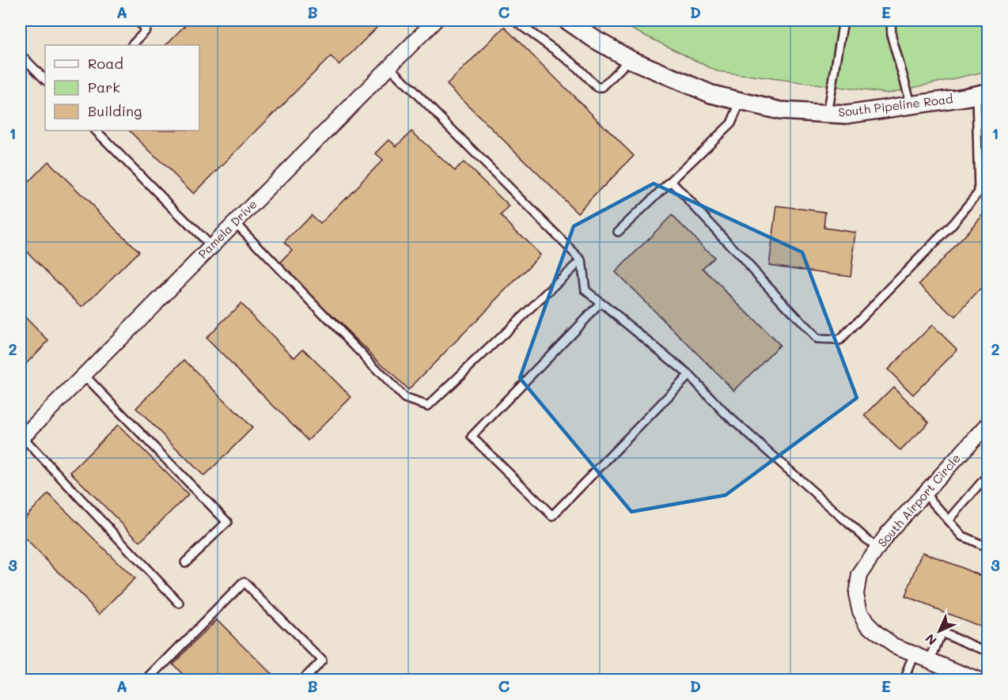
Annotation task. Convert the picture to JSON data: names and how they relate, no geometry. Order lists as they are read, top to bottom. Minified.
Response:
{"streets":{"street":["South Pipeline Road","Pamela Drive","South Airport Circle"]},"legend":["Road","Park","Building"],"north":"bottom left","grid":{"columns":["A","B","C","D","E"],"rows":["1","2","3"]}}
